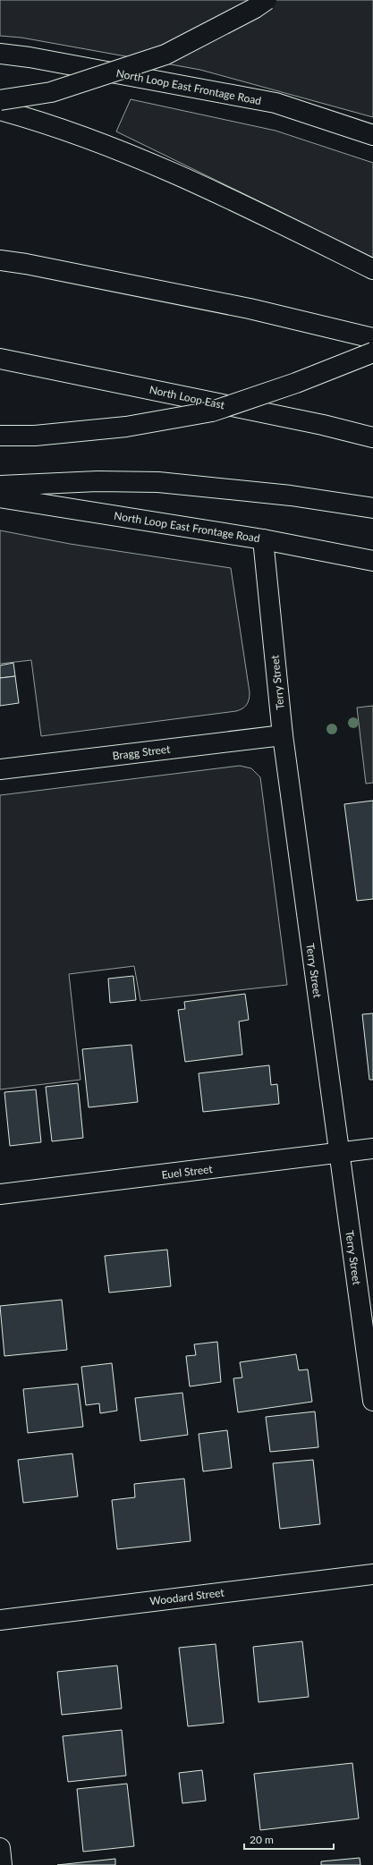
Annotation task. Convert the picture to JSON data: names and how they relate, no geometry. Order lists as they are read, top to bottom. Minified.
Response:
{"streets":{"main road":["North Loop East Frontage Road","North Loop East","Terry Street","Bragg Street","Euel Street","Woodard Street"]},"crossings":[["North Loop East Frontage Road","Terry Street"],["Terry Street","Bragg Street"],["Terry Street","Euel Street"]],"scale_bar":"20 m"}
